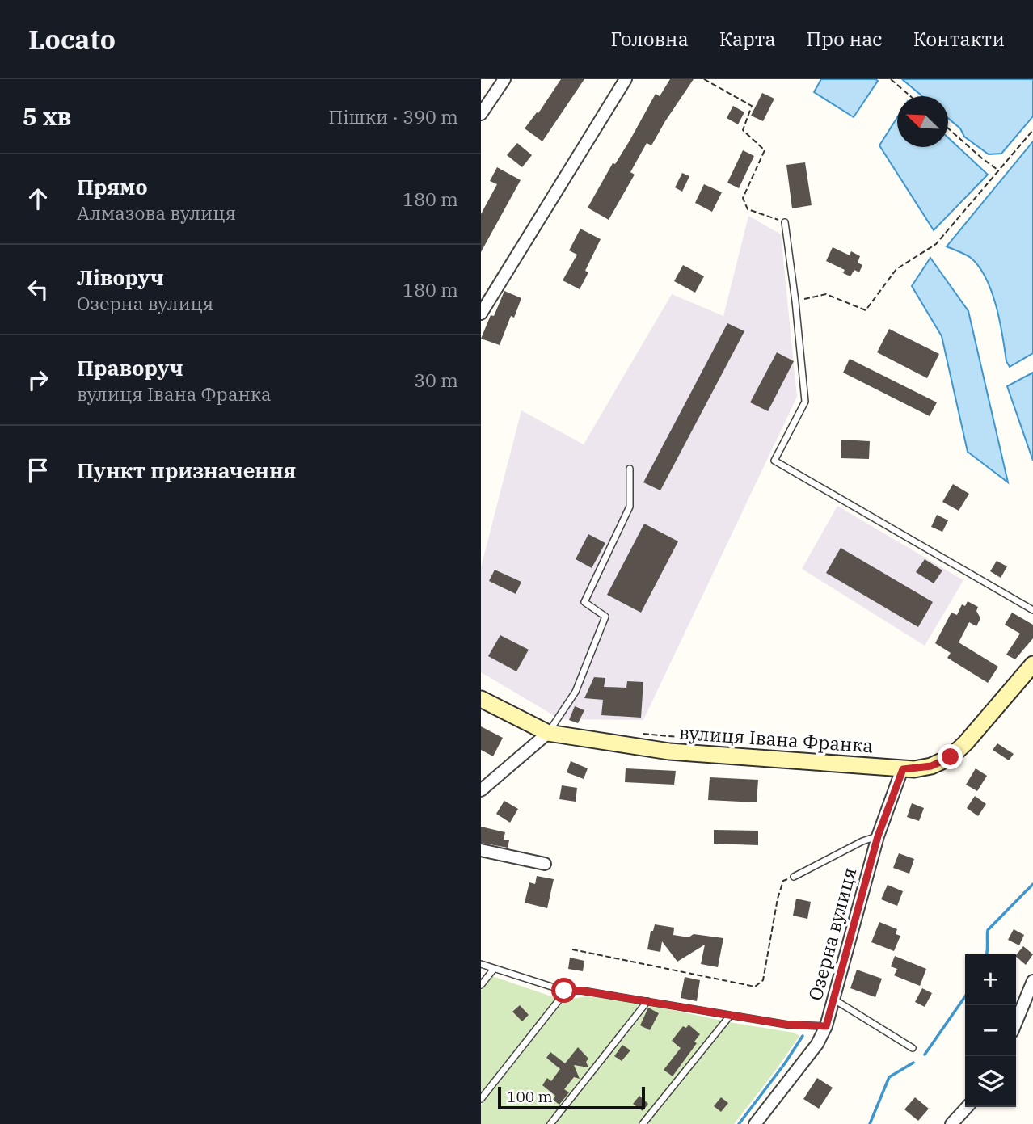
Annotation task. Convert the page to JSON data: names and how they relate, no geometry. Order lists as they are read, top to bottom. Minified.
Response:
{"streets":{"street":["вулиця Івана Франка","Озерна вулиця"]},"crossings":[["вулиця Івана Франка","Озерна вулиця"]],"scale_bar":"100 m","north":"top left","page":{"header":"Locato","nav":["Головна","Карта","Про нас","Контакти"],"heading":["5 хв","Пішки · 390 m"],"list":[["Прямо","Алмазова вулиця","180 m"],["Ліворуч","Озерна вулиця","180 m"],["Праворуч","вулиця Івана Франка","30 m"],"Пункт призначення"],"map_buttons":["+","−"],"scale":"100 m"}}
